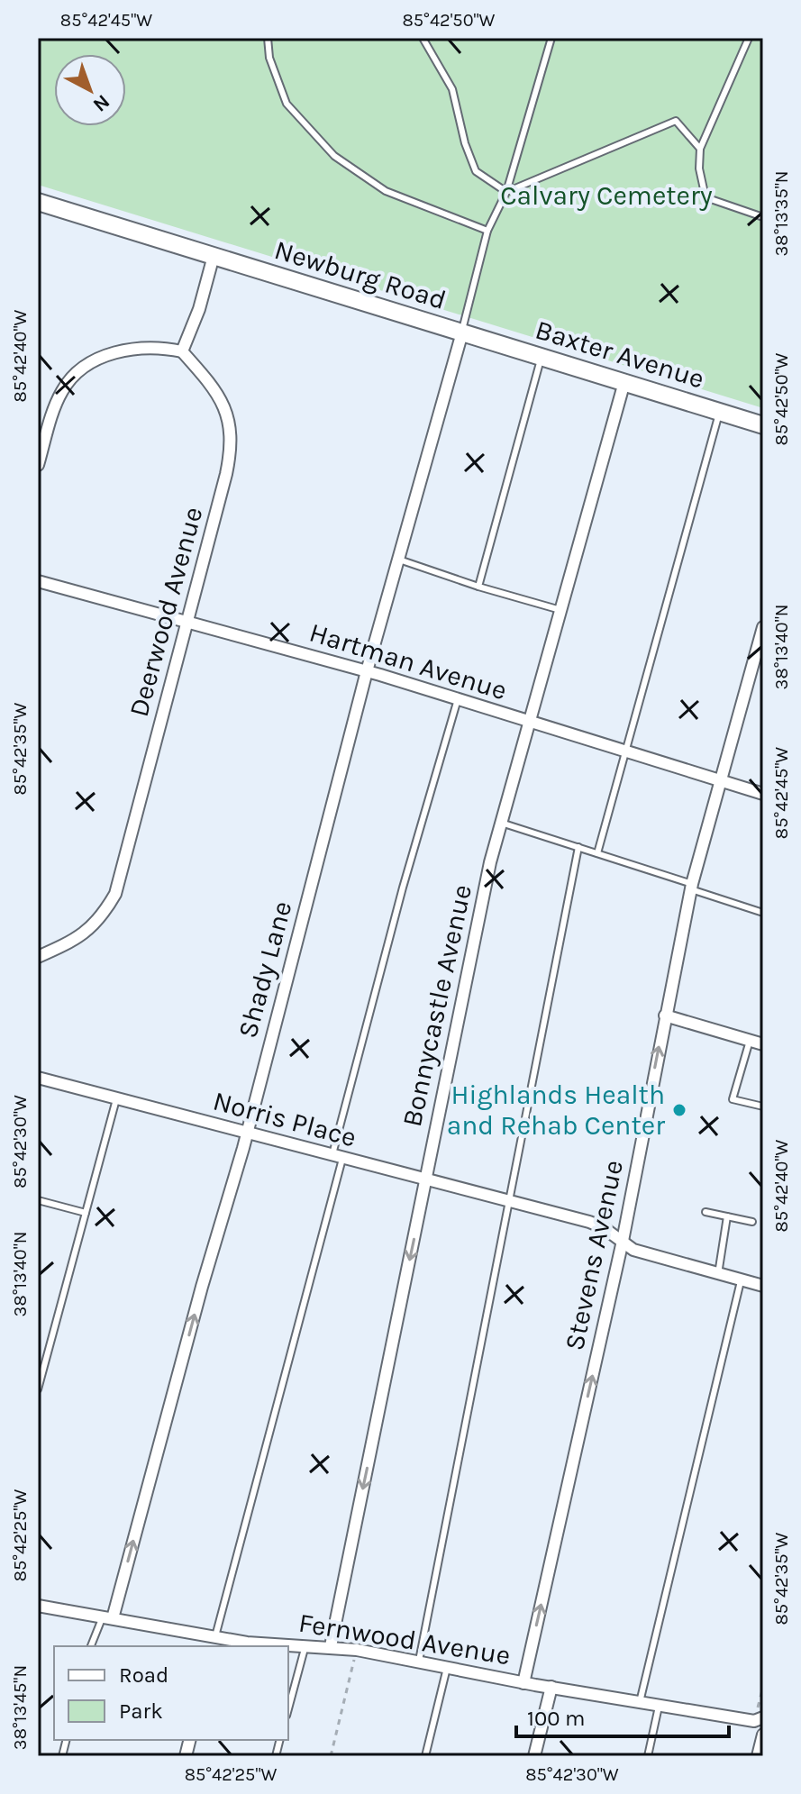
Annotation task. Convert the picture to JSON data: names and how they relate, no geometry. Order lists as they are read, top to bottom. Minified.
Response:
{"streets":{"main road":["Newburg Road","Baxter Avenue"],"street":["Deerwood Avenue","Hartman Avenue","Shady Lane","Bonnycastle Avenue","Norris Place","Stevens Avenue","Fernwood Avenue"]},"crossings":[["Newburg Road","Baxter Avenue"],["Newburg Road","Shady Lane"],["Baxter Avenue","Shady Lane"],["Baxter Avenue","Bonnycastle Avenue"],["Deerwood Avenue","Hartman Avenue"],["Hartman Avenue","Shady Lane"],["Hartman Avenue","Bonnycastle Avenue"],["Hartman Avenue","Stevens Avenue"],["Shady Lane","Norris Place"],["Shady Lane","Fernwood Avenue"],["Bonnycastle Avenue","Norris Place"],["Bonnycastle Avenue","Fernwood Avenue"],["Norris Place","Stevens Avenue"],["Stevens Avenue","Fernwood Avenue"]],"one_way":["Shady Lane","Bonnycastle Avenue","Stevens Avenue"],"parks":["Calvary Cemetery"],"places":["Highlands Health and Rehab Center"],"legend":["Road","Park"],"scale_bar":"100 m","north":"bottom right","coordinates":["85°42'45\"W","85°42'50\"W","38°13'35\"N","85°42'40\"W","38°13'40\"N","85°42'35\"W","85°42'30\"W","85°42'25\"W","38°13'45\"N"]}
